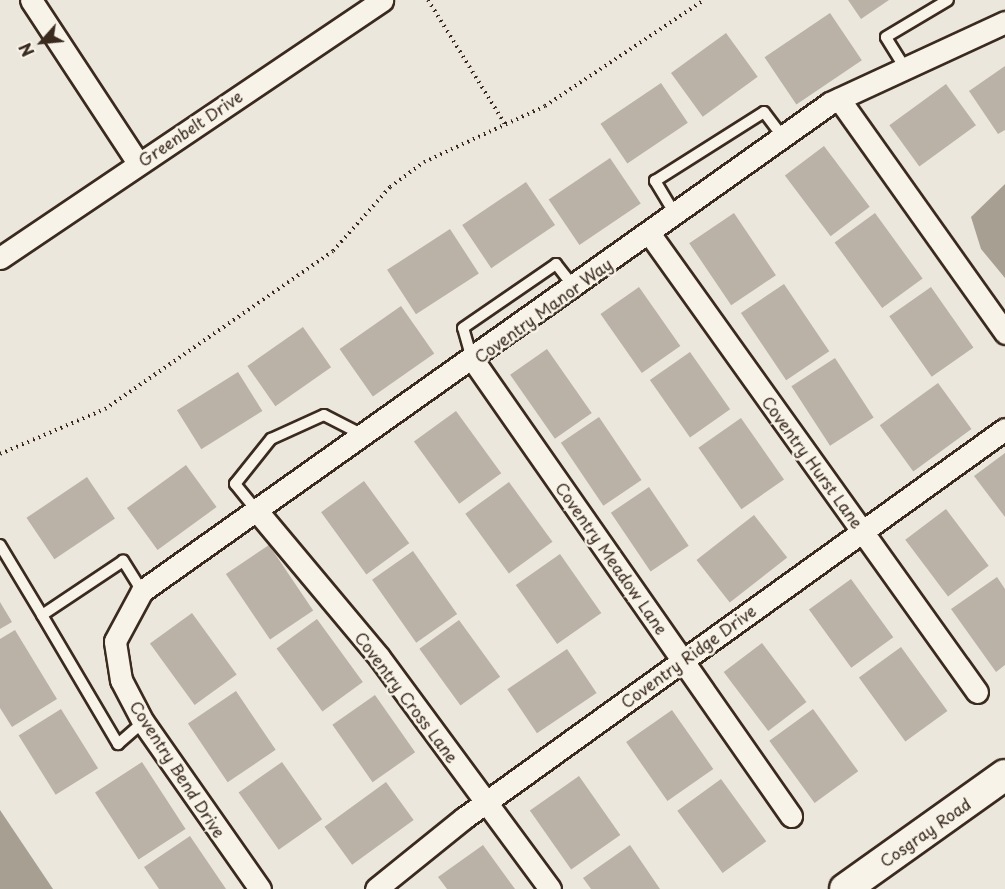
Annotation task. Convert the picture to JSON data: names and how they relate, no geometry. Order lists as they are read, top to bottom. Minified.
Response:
{"streets":{"main road":["Cosgray Road"],"street":["Greenbelt Drive","Coventry Manor Way","Coventry Hurst Lane","Coventry Meadow Lane","Coventry Ridge Drive","Coventry Cross Lane","Coventry Bend Drive"]},"crossings":[["Coventry Manor Way","Coventry Hurst Lane"],["Coventry Manor Way","Coventry Meadow Lane"],["Coventry Manor Way","Coventry Cross Lane"],["Coventry Manor Way","Coventry Bend Drive"],["Coventry Hurst Lane","Coventry Ridge Drive"],["Coventry Meadow Lane","Coventry Ridge Drive"],["Coventry Ridge Drive","Coventry Cross Lane"]],"north":"bottom left"}
